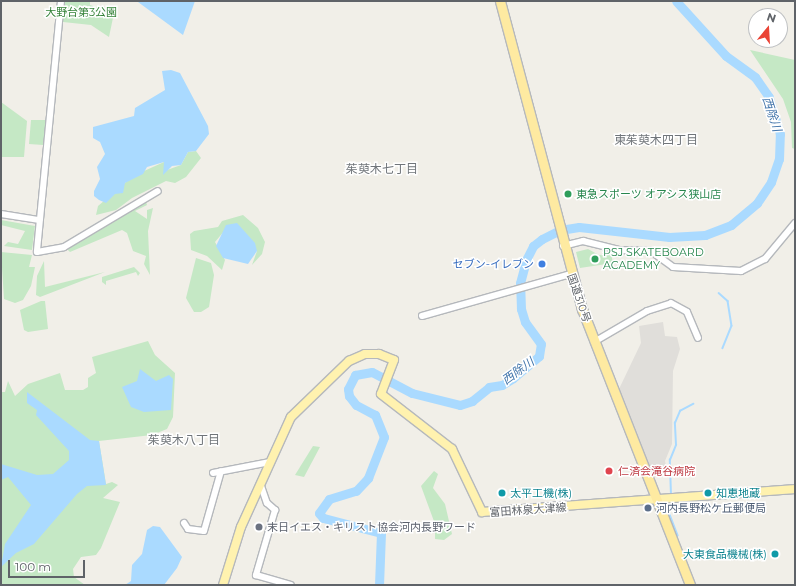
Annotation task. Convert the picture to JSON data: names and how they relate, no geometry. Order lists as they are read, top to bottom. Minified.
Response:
{"streets":{"highway":["国道310号"],"main road":["富田林泉大津線"]},"crossings":[["国道310号","富田林泉大津線"]],"districts":["東茱萸木四丁目","茱萸木七丁目","茱萸木八丁目"],"water":["西除川"],"parks":["大野台第3公園"],"places":["東急スポーツ オアシス狭山店","PSJ SKATEBOARD ACADEMY","セブン-イレブン","仁済会滝谷病院","太平工機(株)","知恵地蔵","河内長野松ケ丘郵便局","末日イエス・キリスト協会河内長野ワード","大東食品機械(株)"],"scale_bar":"100 m","north":"top"}
